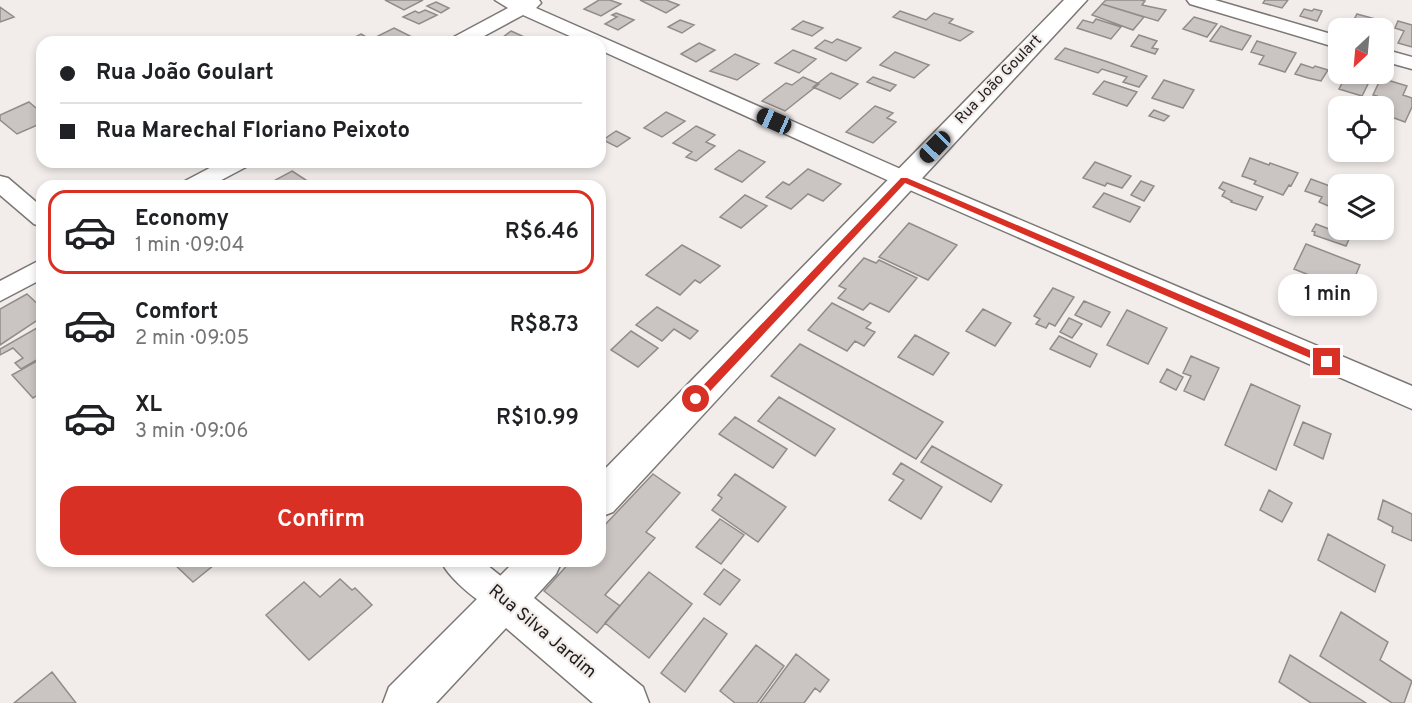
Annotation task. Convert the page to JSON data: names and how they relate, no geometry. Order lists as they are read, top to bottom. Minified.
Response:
{"streets":{"street":["Rua João Goulart","Rua Silva Jardim"]},"north":"bottom left","page":{"banner":["Rua João Goulart","Rua Marechal Floriano Peixoto"],"list":[{"name":"Economy","note":"1 min · 09:04","value":"R$6.46"},{"name":"Comfort","note":"2 min · 09:05","value":"R$8.73"},{"name":"XL","note":"3 min · 09:06","value":"R$10.99"}],"bubble":"1 min","buttons":"Confirm"}}
